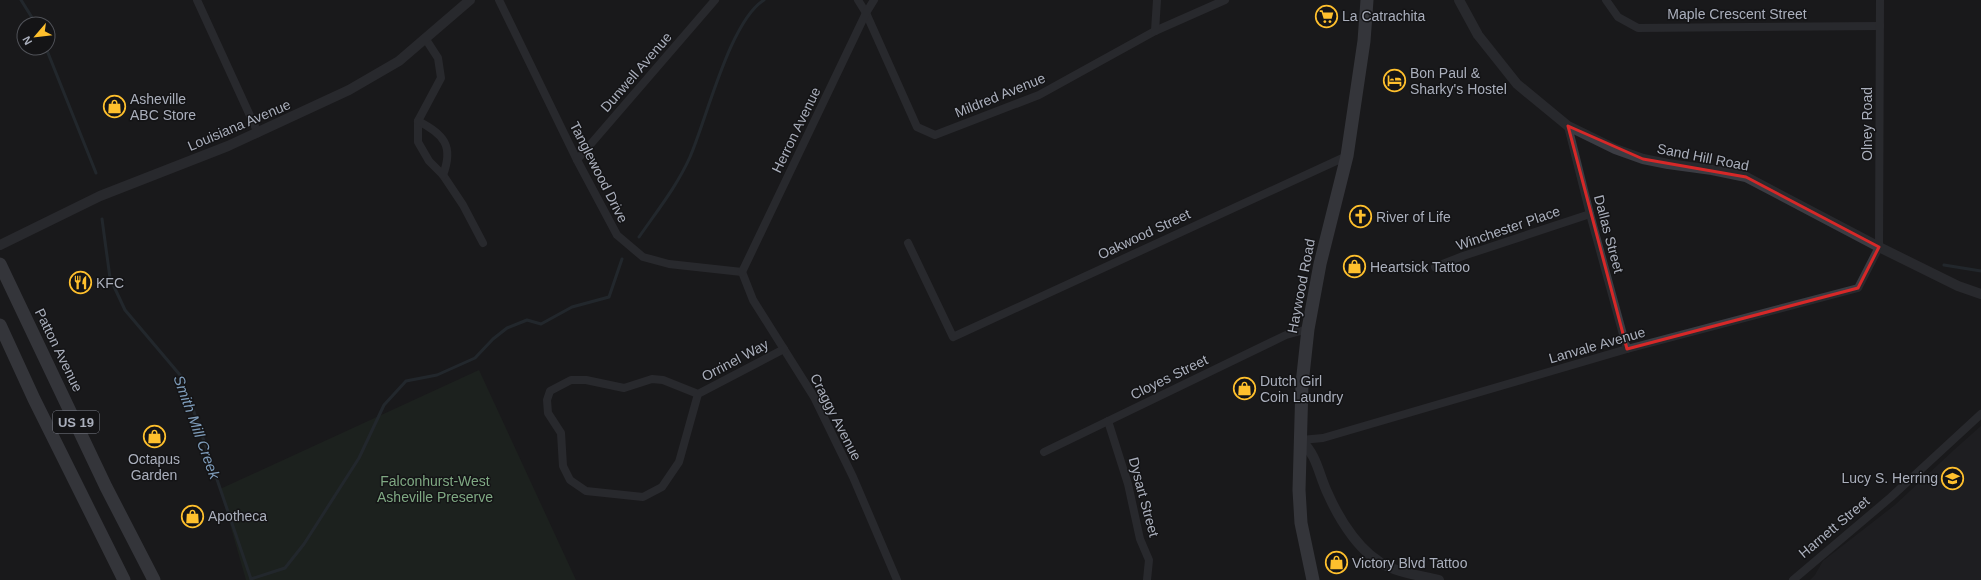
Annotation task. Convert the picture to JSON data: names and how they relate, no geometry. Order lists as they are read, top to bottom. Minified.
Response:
{"streets":{"main road":["Haywood Road","Patton Avenue","US 19"],"street":["Maple Crescent Street","Dunwell Avenue","Mildred Avenue","Olney Road","Louisiana Avenue","Herron Avenue","Sand Hill Road","Tanglewood Drive","Winchester Place","Oakwood Street","Dallas Street","Lanvale Avenue","Orrinel Way","Cloyes Street","Craggy Avenue","Dysart Street","Harnett Street"]},"crossings":[["Maple Crescent Street","Olney Road"],["Dunwell Avenue","Tanglewood Drive"],["Mildred Avenue","Herron Avenue"],["Olney Road","Sand Hill Road"],["Olney Road","Lanvale Avenue"],["Herron Avenue","Tanglewood Drive"],["Herron Avenue","Craggy Avenue"],["Sand Hill Road","Dallas Street"],["Sand Hill Road","Lanvale Avenue"],["Tanglewood Drive","Craggy Avenue"],["Winchester Place","Dallas Street"],["Oakwood Street","Haywood Road"],["Dallas Street","Lanvale Avenue"],["Haywood Road","Lanvale Avenue"],["Haywood Road","Cloyes Street"],["Orrinel Way","Craggy Avenue"],["Cloyes Street","Dysart Street"]],"water":["Smith Mill Creek"],"parks":["Falconhurst-West Asheville Preserve"],"places":{"supermarket":["La Catrachita"],"hotel":["Bon Paul & Sharky's Hostel"],"shop":["Asheville ABC Store","Heartsick Tattoo","Dutch Girl Coin Laundry","Octapus Garden","Apotheca","Victory Blvd Tattoo"],"church":["River of Life"],"restaurant":["KFC"],"school or university":["Lucy S. Herring"]},"north":"bottom left"}
